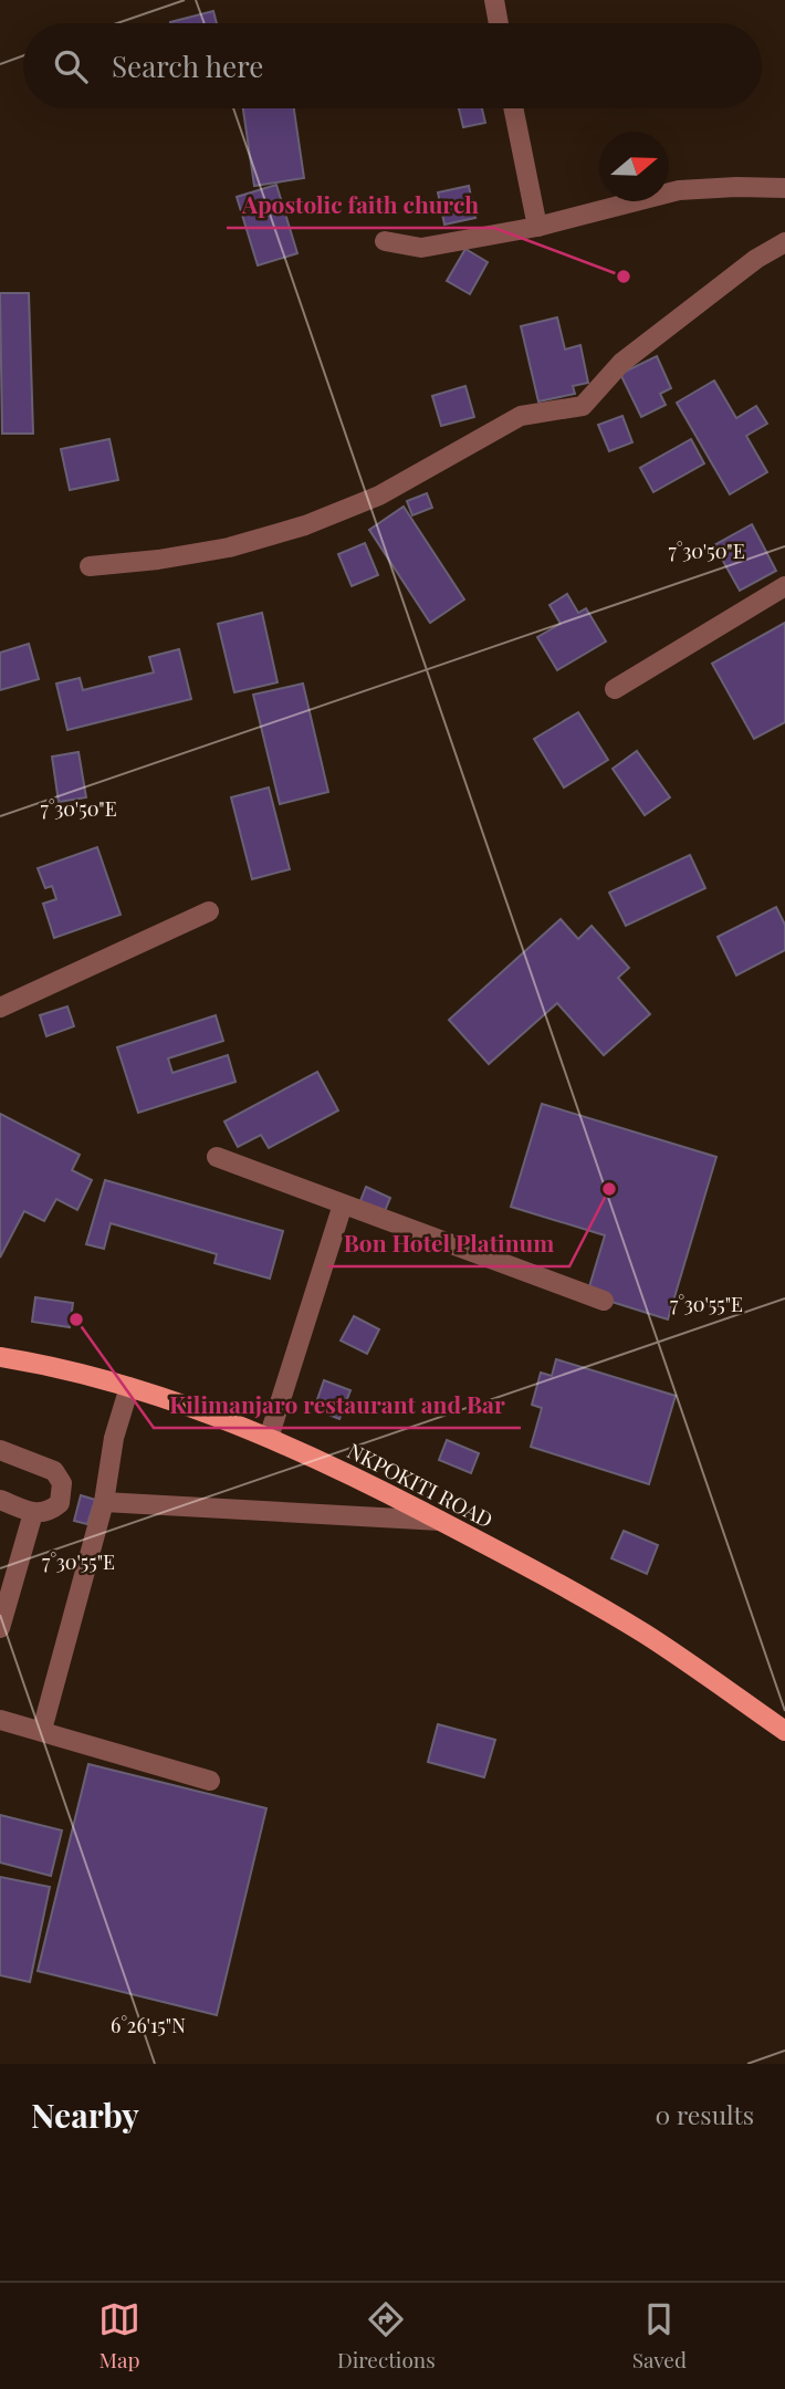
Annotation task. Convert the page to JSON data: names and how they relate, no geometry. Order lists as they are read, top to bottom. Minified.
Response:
{"streets":{"main road":["NKPOKITI ROAD"]},"places":["Apostolic faith church","Bon Hotel Platinum","Kilimanjaro restaurant and Bar"],"north":"right","page":{"search":"Search here","heading":["Nearby","0 results"],"nav":["Map","Directions","Saved"]},"coordinates":["7°30'50\"E","7°30'55\"E","6°26'15\"N"]}
